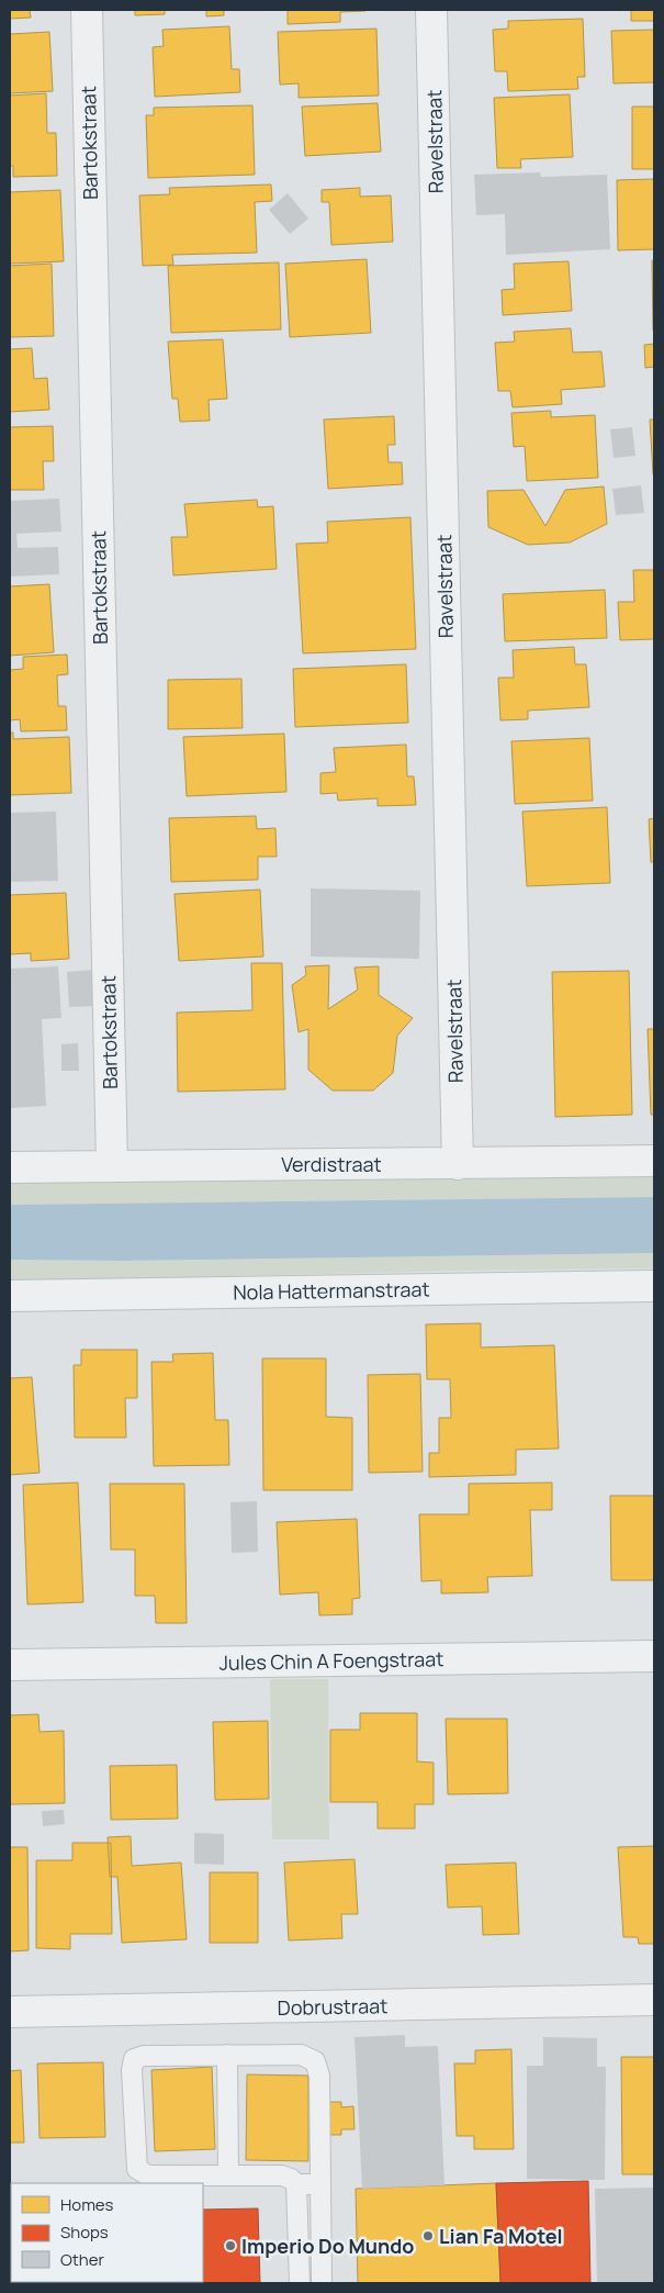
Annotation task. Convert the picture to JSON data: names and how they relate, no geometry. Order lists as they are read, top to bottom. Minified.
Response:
{"streets":{"street":["Ravelstraat","Bartokstraat","Verdistraat","Nola Hattermanstraat","Jules Chin A Foengstraat","Dobrustraat"]},"crossings":[["Ravelstraat","Verdistraat"],["Bartokstraat","Verdistraat"]],"places":["Lian Fa Motel","Imperio Do Mundo"],"legend":["Homes","Shops","Other"]}
